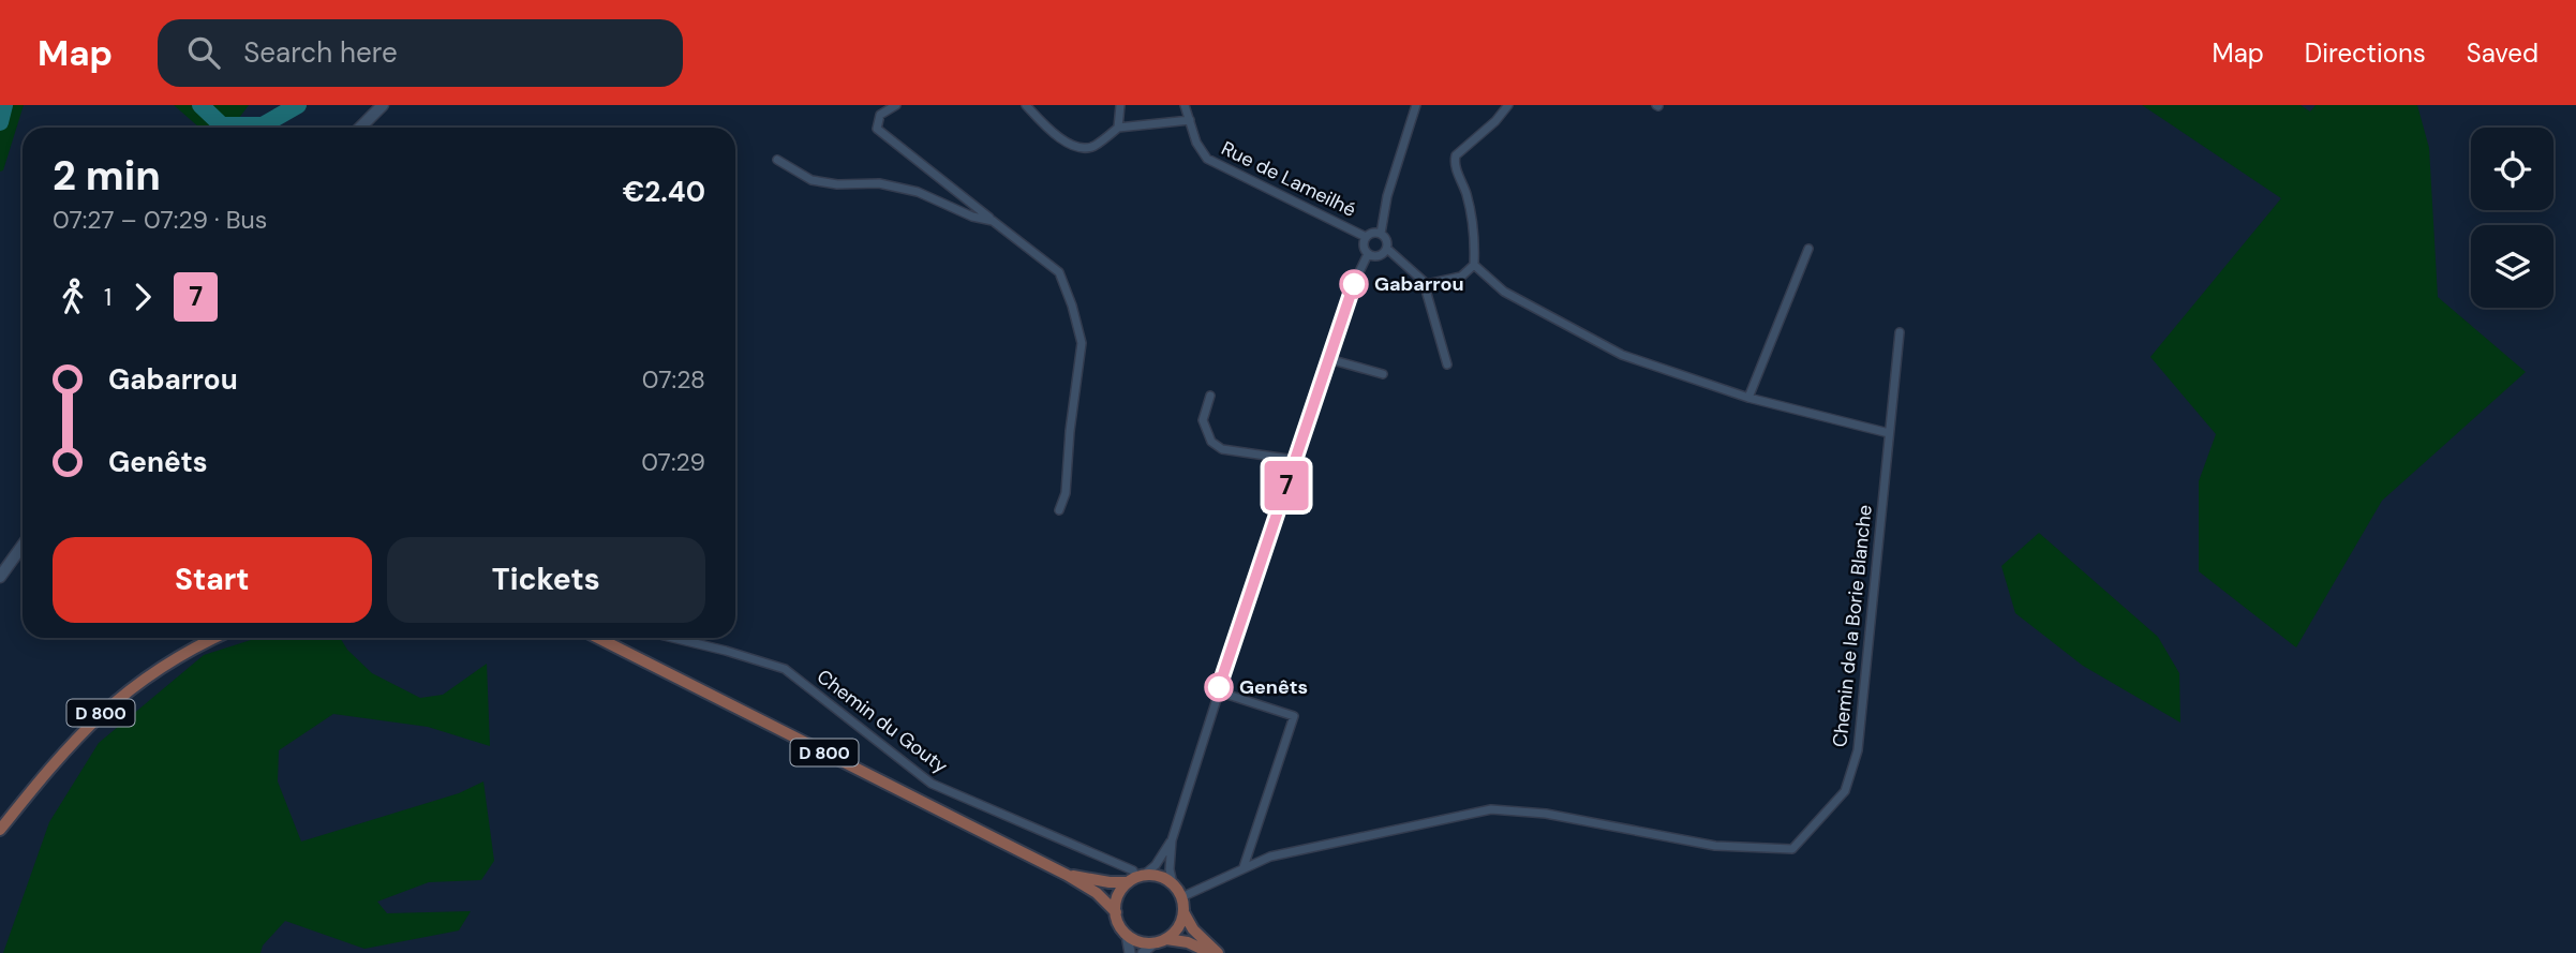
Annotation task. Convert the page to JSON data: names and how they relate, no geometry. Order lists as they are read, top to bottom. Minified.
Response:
{"streets":{"main road":["D 800"],"street":["Rue de Lameilhé","Chemin de la Borie Blanche","Chemin du Gouty"]},"crossings":[["Chemin de la Borie Blanche","D 800"],["Chemin de la Borie Blanche","Chemin du Gouty"],["D 800","Chemin du Gouty"]],"places":["Gabarrou","Genêts"],"lines":["bus line 7"],"page":{"header":"Map","search":"Search here","nav":["Map","Directions","Saved"],"on_map":"7","heading":["2 min","07:27 – 07:29 · Bus","€2.40"],"legs":["1","7"],"list":[{"name":"Gabarrou","value":"07:28"},{"name":"Genêts","value":"07:29"}],"buttons":["Start","Tickets"]}}
